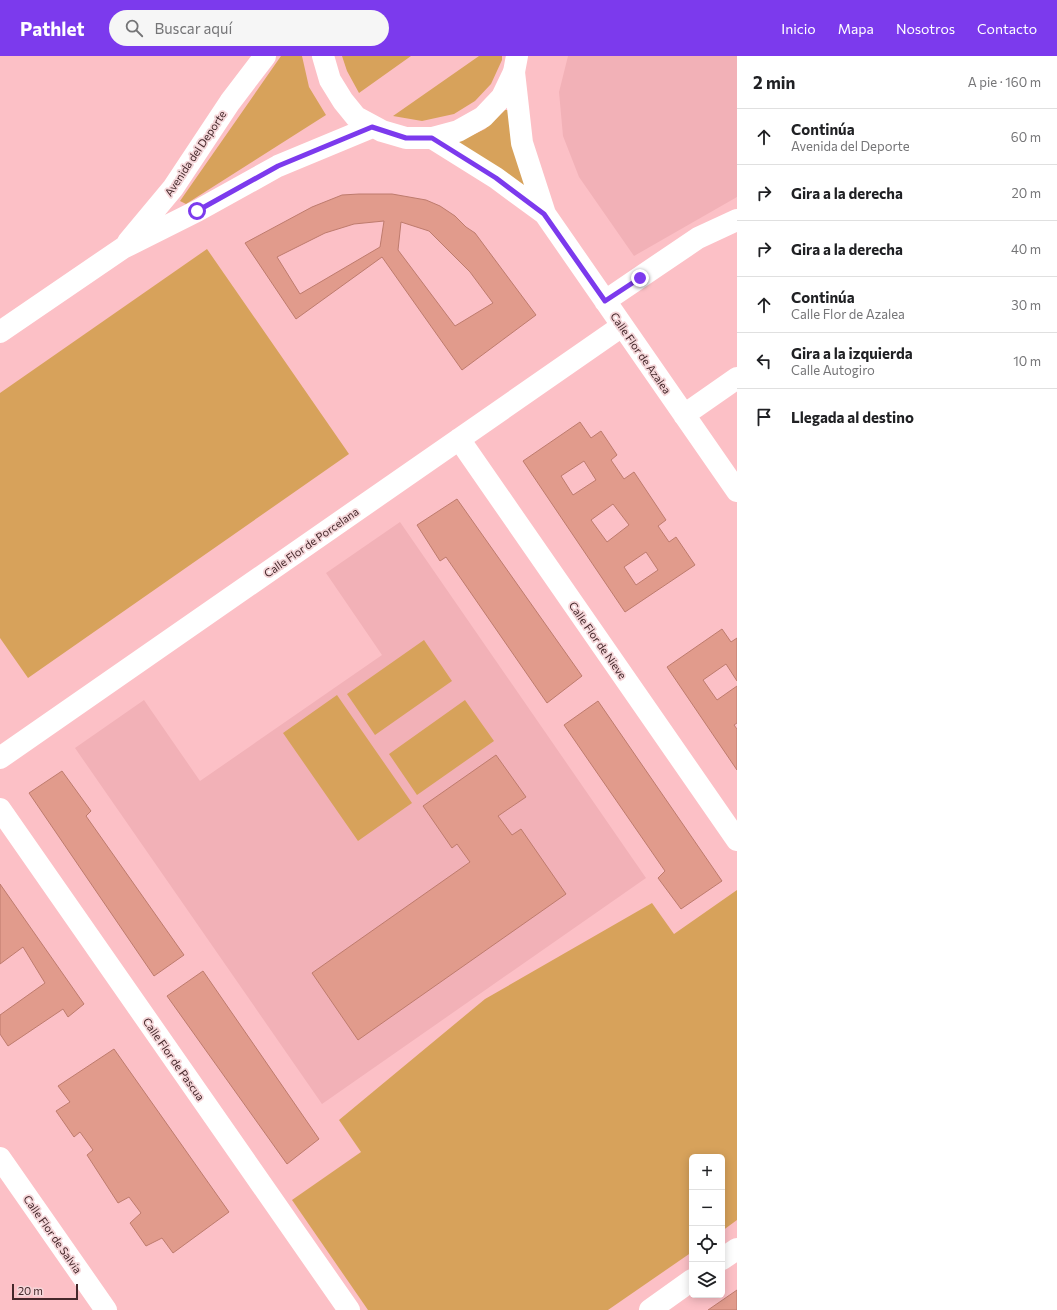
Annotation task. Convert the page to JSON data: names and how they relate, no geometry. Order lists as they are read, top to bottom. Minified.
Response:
{"streets":{"street":["Avenida del Deporte","Calle Flor de Azalea","Calle Flor de Porcelana","Calle Flor de Nieve","Calle Flor de Pascua","Calle Flor de Salvia"]},"crossings":[["Calle Flor de Azalea","Calle Flor de Porcelana"],["Calle Flor de Porcelana","Calle Flor de Nieve"]],"scale_bar":"20 m","page":{"header":"Pathlet","search":"Buscar aquí","nav":["Inicio","Mapa","Nosotros","Contacto"],"heading":["2 min","A pie · 160 m"],"list":[["Continúa","Avenida del Deporte","60 m"],["Gira a la derecha","20 m"],["Gira a la derecha","40 m"],["Continúa","Calle Flor de Azalea","30 m"],["Gira a la izquierda","Calle Autogiro","10 m"],"Llegada al destino"],"map_buttons":["+","−"],"scale":"20 m"}}
